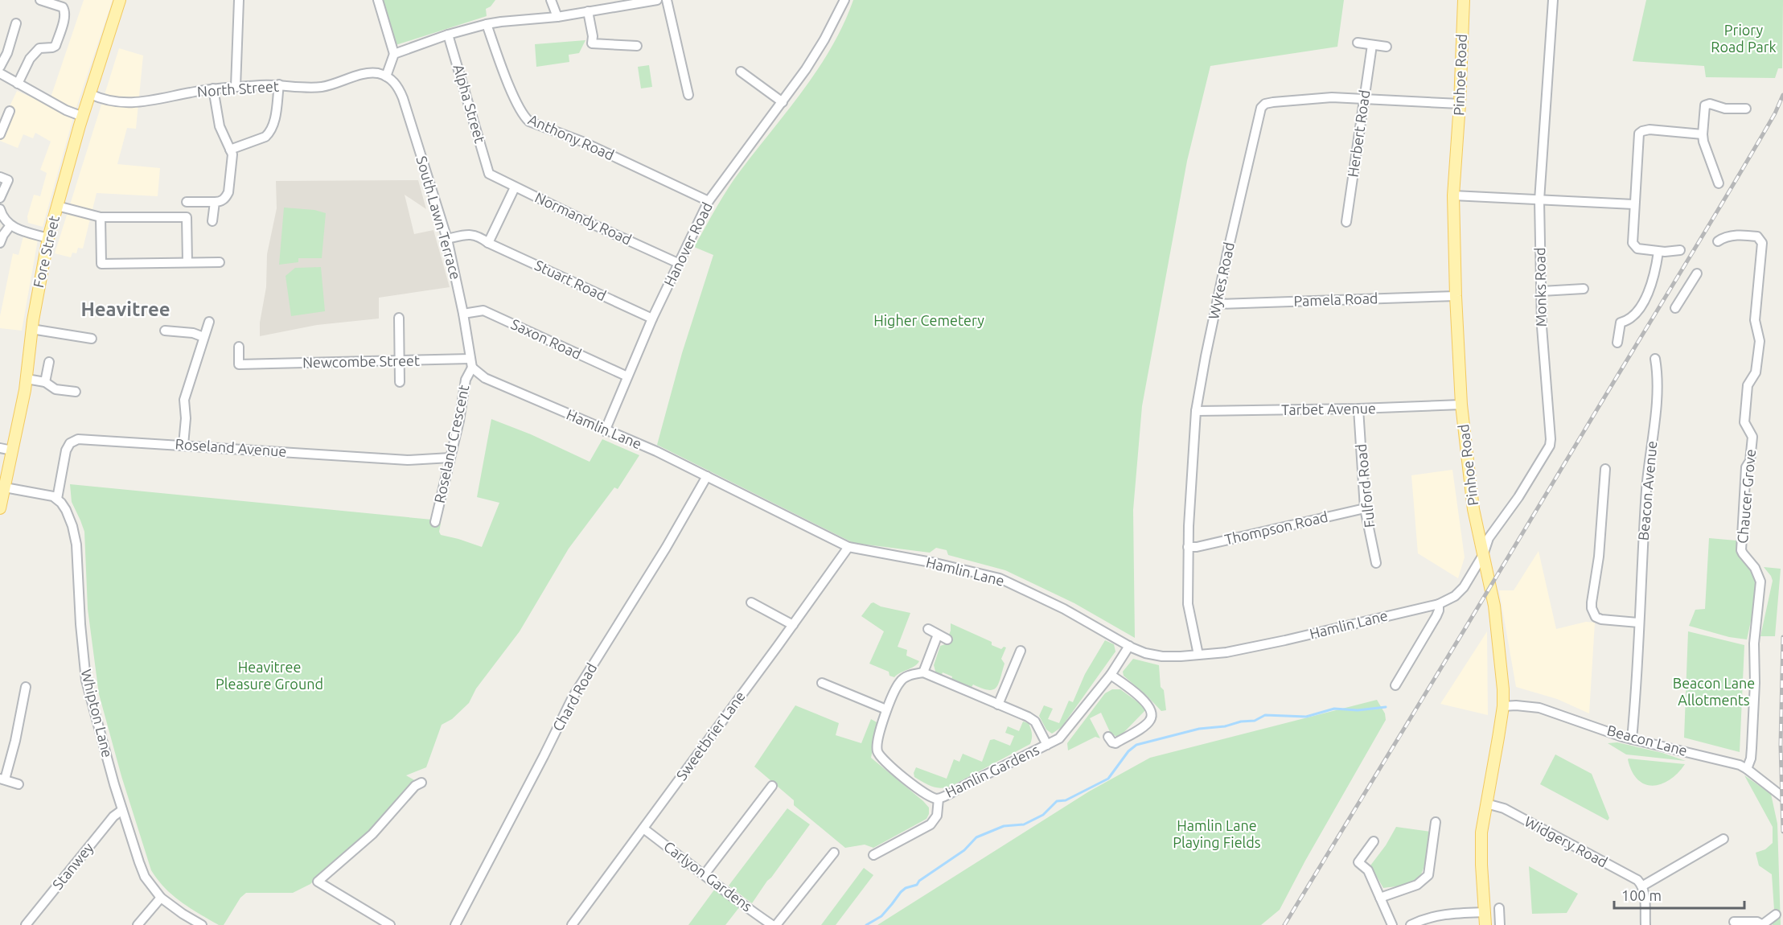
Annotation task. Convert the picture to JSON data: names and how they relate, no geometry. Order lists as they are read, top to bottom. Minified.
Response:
{"streets":{"main road":["Pinhoe Road","Fore Street"],"street":["North Street","Alpha Street","Herbert Road","Anthony Road","South Lawn Terrace","Normandy Road","Hanover Road","Stuart Road","Wykes Road","Monks Road","Pamela Road","Saxon Road","Newcombe Street","Tarbet Avenue","Hamlin Lane","Roseland Crescent","Roseland Avenue","Fulford Road","Beacon Avenue","Chaucer Grove","Thompson Road","Chard Road","Whipton Lane","Sweetbrier Lane","Beacon Lane","Hamlin Gardens","Widgery Road","Stanwey","Carlyon Gardens"]},"crossings":[["Pinhoe Road","Wykes Road"],["Pinhoe Road","Monks Road"],["Pinhoe Road","Pamela Road"],["Pinhoe Road","Tarbet Avenue"],["Pinhoe Road","Hamlin Lane"],["Pinhoe Road","Beacon Lane"],["Pinhoe Road","Widgery Road"],["North Street","South Lawn Terrace"],["North Street","Fore Street"],["Alpha Street","Normandy Road"],["Herbert Road","Wykes Road"],["Anthony Road","Hanover Road"],["South Lawn Terrace","Stuart Road"],["South Lawn Terrace","Saxon Road"],["South Lawn Terrace","Newcombe Street"],["South Lawn Terrace","Hamlin Lane"],["South Lawn Terrace","Roseland Crescent"],["Normandy Road","Hanover Road"],["Hanover Road","Stuart Road"],["Hanover Road","Saxon Road"],["Hanover Road","Hamlin Lane"],["Wykes Road","Pamela Road"],["Wykes Road","Tarbet Avenue"],["Wykes Road","Hamlin Lane"],["Wykes Road","Thompson Road"],["Monks Road","Hamlin Lane"],["Newcombe Street","Hamlin Lane"],["Newcombe Street","Roseland Crescent"],["Tarbet Avenue","Fulford Road"],["Hamlin Lane","Roseland Crescent"],["Hamlin Lane","Chard Road"],["Hamlin Lane","Sweetbrier Lane"],["Hamlin Lane","Hamlin Gardens"],["Roseland Crescent","Roseland Avenue"],["Roseland Avenue","Whipton Lane"],["Fulford Road","Thompson Road"],["Beacon Avenue","Beacon Lane"],["Chaucer Grove","Beacon Lane"],["Whipton Lane","Stanwey"],["Sweetbrier Lane","Carlyon Gardens"]],"districts":["Heavitree"],"parks":["Priory Road Park","Higher Cemetery","Heavitree Pleasure Ground","Beacon Lane Allotments","Hamlin Lane Playing Fields"],"scale_bar":"100 m"}
